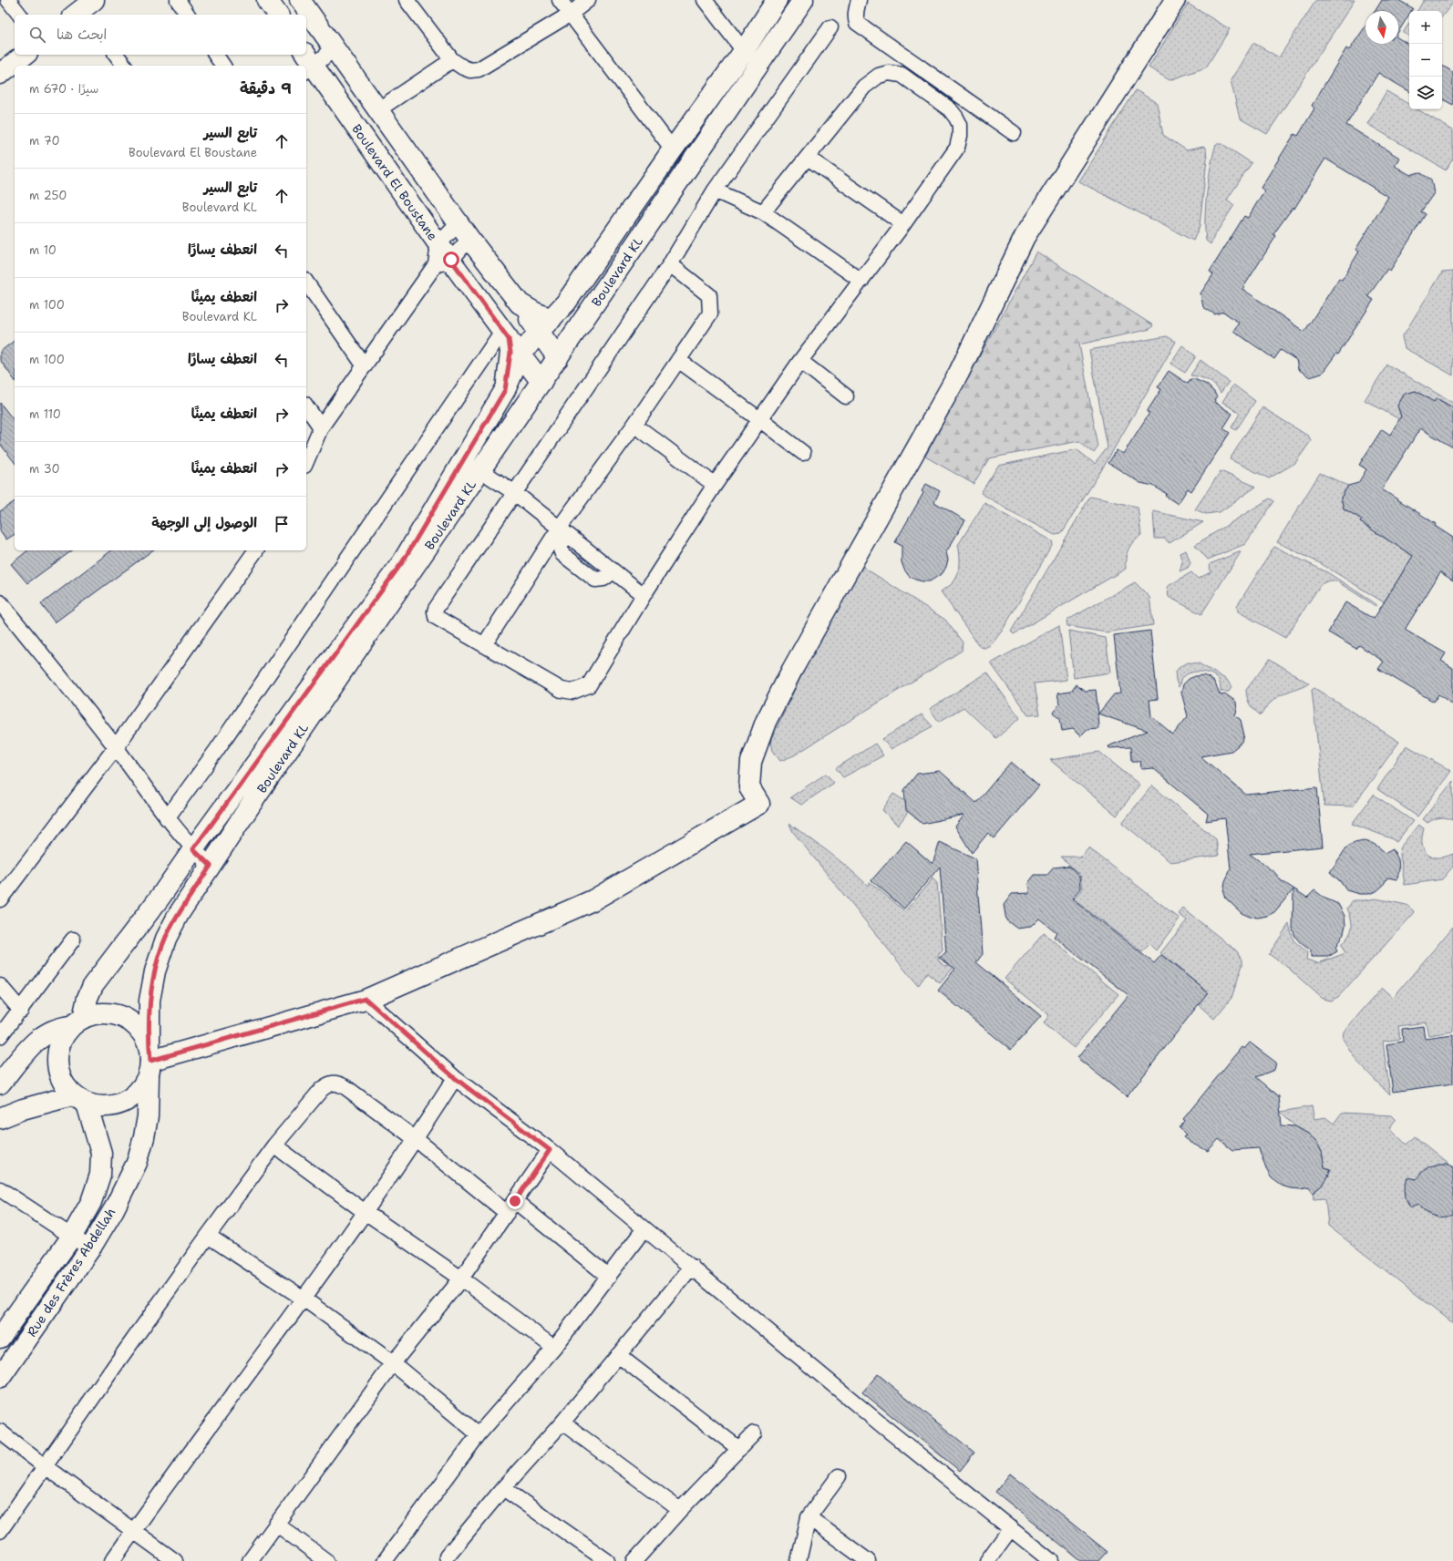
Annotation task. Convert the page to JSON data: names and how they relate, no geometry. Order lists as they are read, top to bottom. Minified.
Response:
{"streets":{"main road":["Boulevard El Boustane","Boulevard KL","Rue des Frères Abdellah"]},"crossings":[["Boulevard El Boustane","Boulevard KL"],["Boulevard KL","Rue des Frères Abdellah"]],"north":"bottom","page":{"map_buttons":["+","−"],"search":"ابحث هنا","heading":["9 دقيقة","سيرًا · 670 m"],"list":[["تابع السير","Boulevard El Boustane","70 m"],["تابع السير","Boulevard KL","250 m"],["انعطف يسارًا","10 m"],["انعطف يمينًا","Boulevard KL","100 m"],["انعطف يسارًا","100 m"],["انعطف يمينًا","110 m"],["انعطف يمينًا","30 m"],"الوصول إلى الوجهة"]}}
